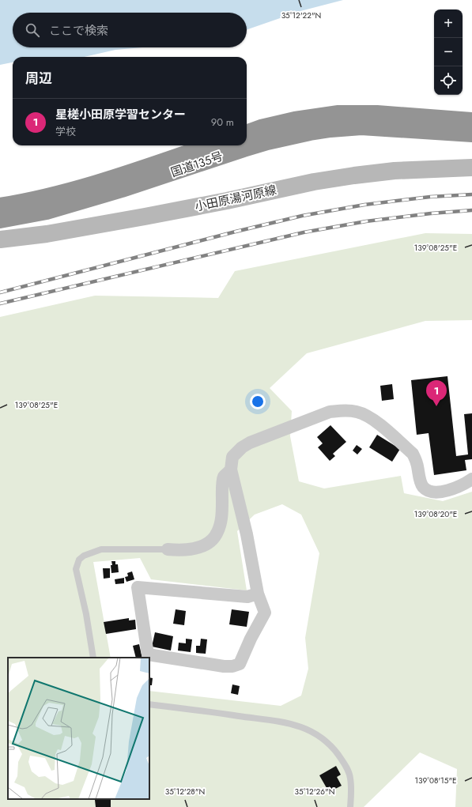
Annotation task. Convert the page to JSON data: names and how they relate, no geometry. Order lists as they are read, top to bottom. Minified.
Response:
{"streets":{"highway":["国道135号"],"main road":["小田原湯河原線"]},"page":{"map_buttons":["+","−"],"search":"ここで検索","heading":"周辺","list":[{"mark":"1","name":"星槎小田原学習センター","note":"学校","value":"90 m"}],"pins":"1"},"coordinates":["35°12'22\"N","139°08'25\"E","139°08'20\"E","139°08'15\"E","35°12'28\"N","35°12'26\"N"]}
